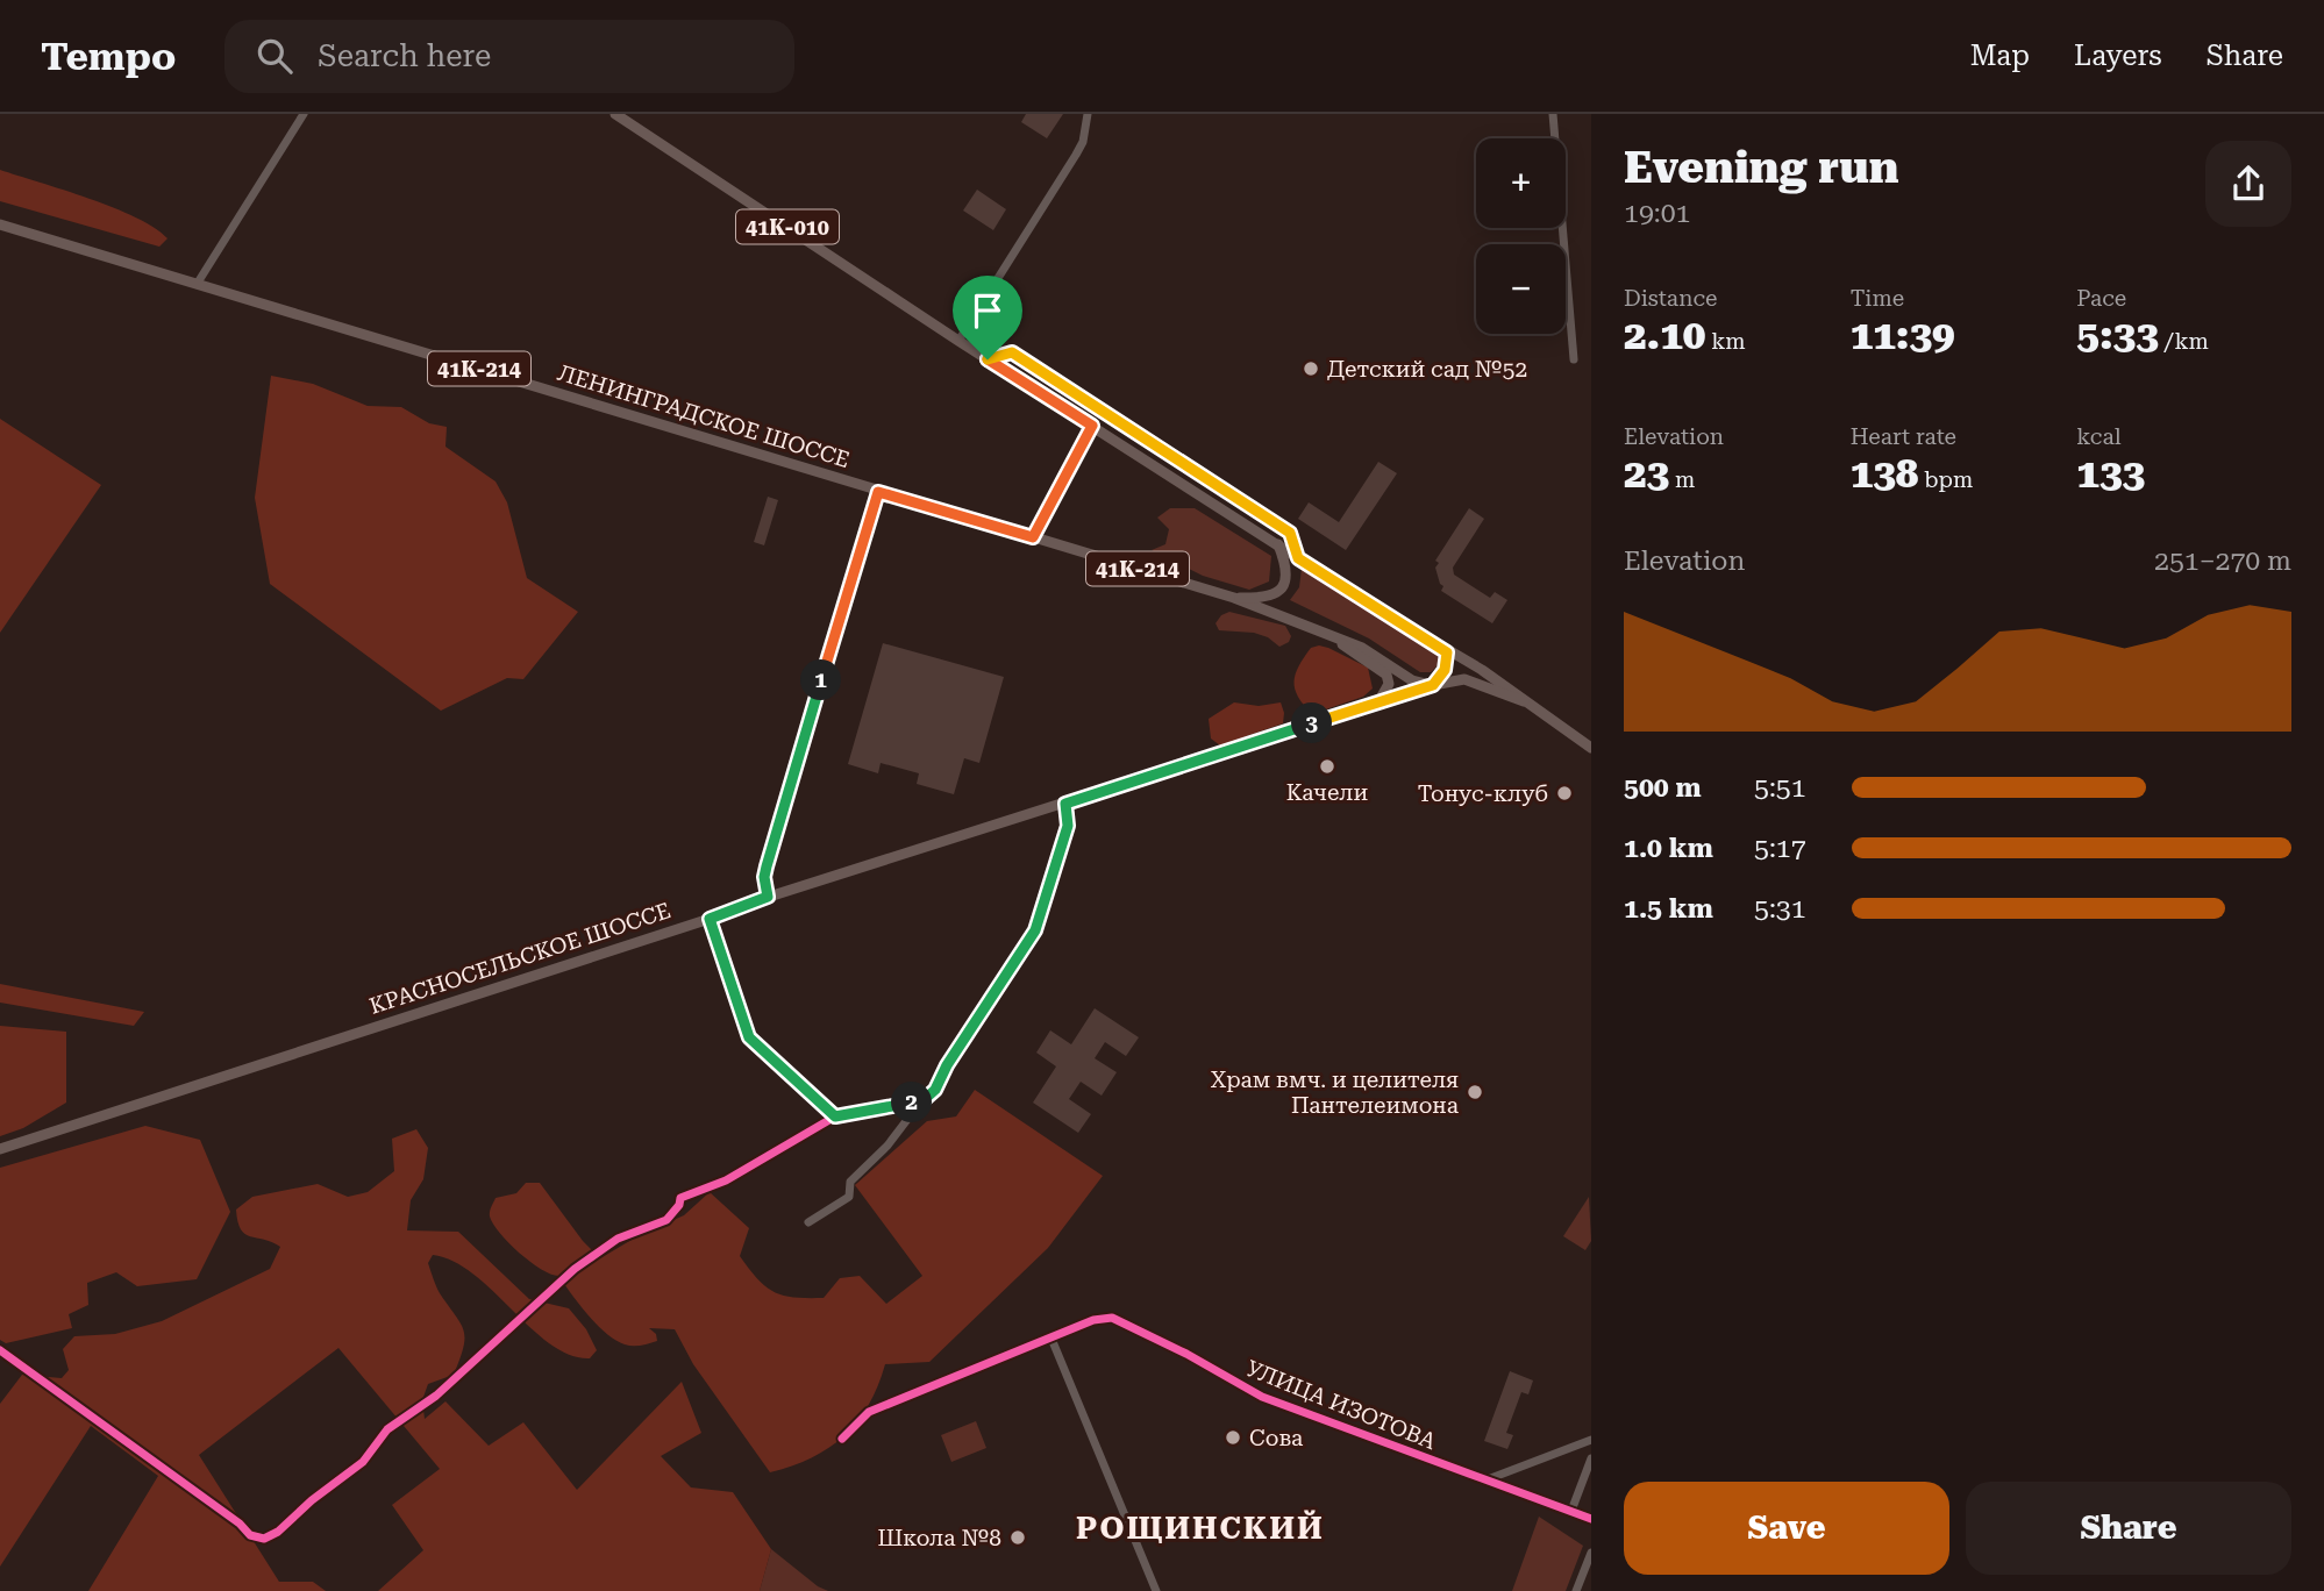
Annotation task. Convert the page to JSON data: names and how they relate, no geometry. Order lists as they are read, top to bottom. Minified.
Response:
{"streets":{"main road":["41К-010","41К-214","ЛЕНИНГРАДСКОЕ ШОССЕ","КРАСНОСЕЛЬСКОЕ ШОССЕ"],"street":["УЛИЦА ИЗОТОВА"]},"crossings":[["ЛЕНИНГРАДСКОЕ ШОССЕ","КРАСНОСЕЛЬСКОЕ ШОССЕ"]],"districts":["РОЩИНСКИЙ"],"places":["Детский сад №52","Качели","Тонус-клуб","Храм вмч. и целителя Пантелеимона","Сова","Школа №8"],"page":{"header":"Tempo","search":"Search here","nav":["Map","Layers","Share"],"heading":["Evening run","19:01"],"map_buttons":["+","−"],"stats":[["Distance","2.10 km"],["Time","11:39"],["Pace","5:33 /km"],["Elevation","23 m"],["Heart rate","138 bpm"],["kcal","133"]],"chart":["Elevation","251–270 m"],"pins":["1","3","2"],"list":[{"name":"500 m","note":"5:51"},{"name":"1.0 km","note":"5:17"},{"name":"1.5 km","note":"5:31"}],"buttons":["Save","Share"]}}
